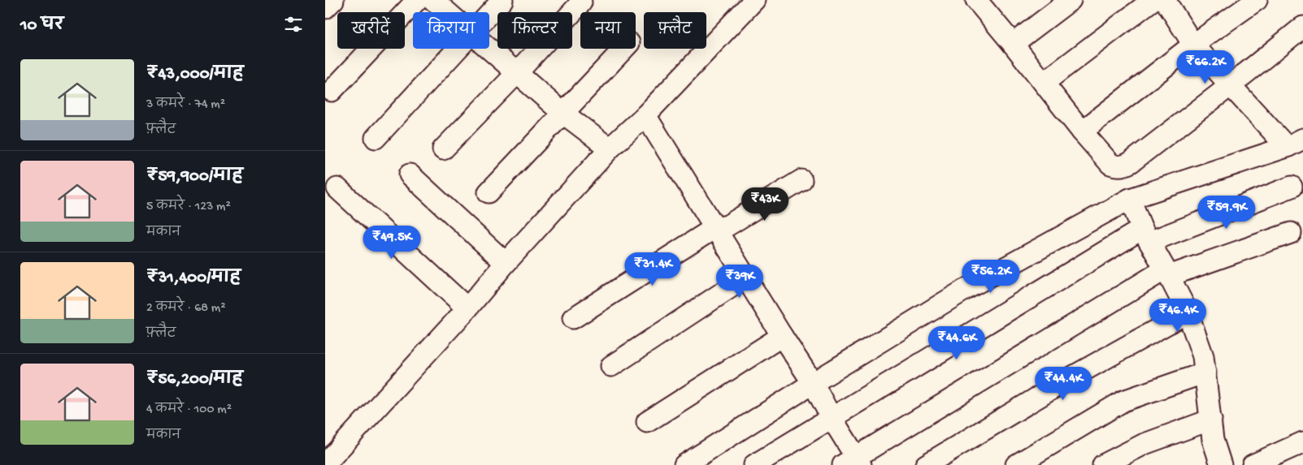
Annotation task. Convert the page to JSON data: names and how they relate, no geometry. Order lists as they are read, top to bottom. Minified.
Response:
{"page":{"heading":"10 घर","chip":["खरीदें","किराया","फ़िल्टर","नया","फ़्लैट"],"list":[{"name":"₹43,000/माह","note":"3 कमरे · 74 m² · फ़्लैट"},{"name":"₹59,900/माह","note":"5 कमरे · 123 m² · मकान"},{"name":"₹31,400/माह","note":"2 कमरे · 68 m² · फ़्लैट"},{"name":"₹56,200/माह","note":"4 कमरे · 100 m² · मकान"}],"price":["₹66.2K","₹43K","₹59.9K","₹49.5K","₹31.4K","₹56.2K","₹39K","₹46.4K","₹44.6K","₹44.4K"]}}
